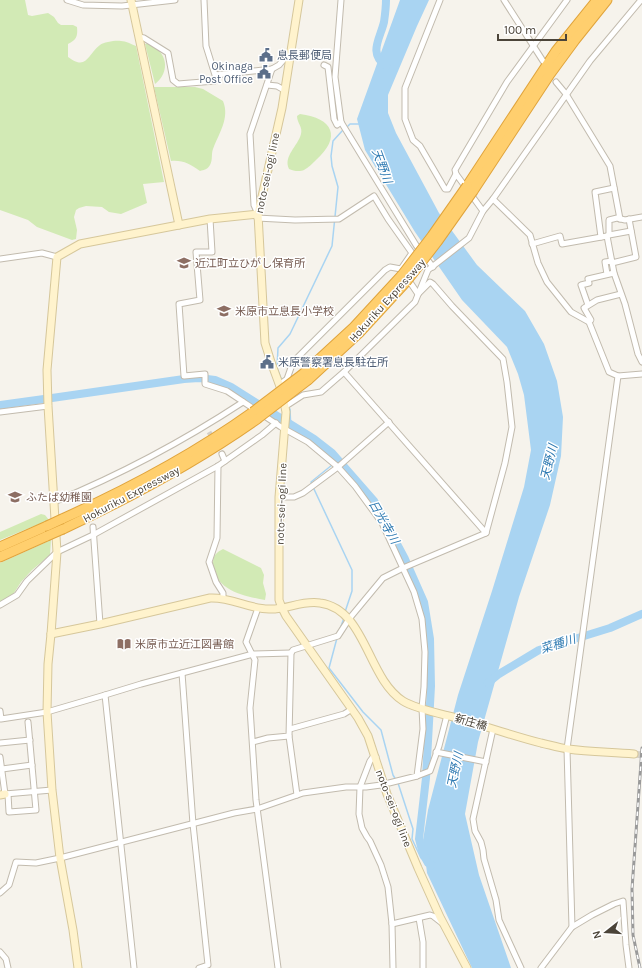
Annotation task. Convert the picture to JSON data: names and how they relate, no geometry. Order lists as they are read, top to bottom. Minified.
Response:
{"streets":{"highway":["Hokuriku Expressway"],"street":["noto-sei-ogi line","新庄橋"]},"water":["天野川","日光寺川","菜種川"],"places":{"public building":["息長郵便局","Okinaga Post Office","米原警察署息長駐在所"],"school or university":["近江町立ひがし保育所","米原市立息長小学校","ふたば幼稚園"],"library":["米原市立近江図書館"]},"scale_bar":"100 m","north":"left"}
